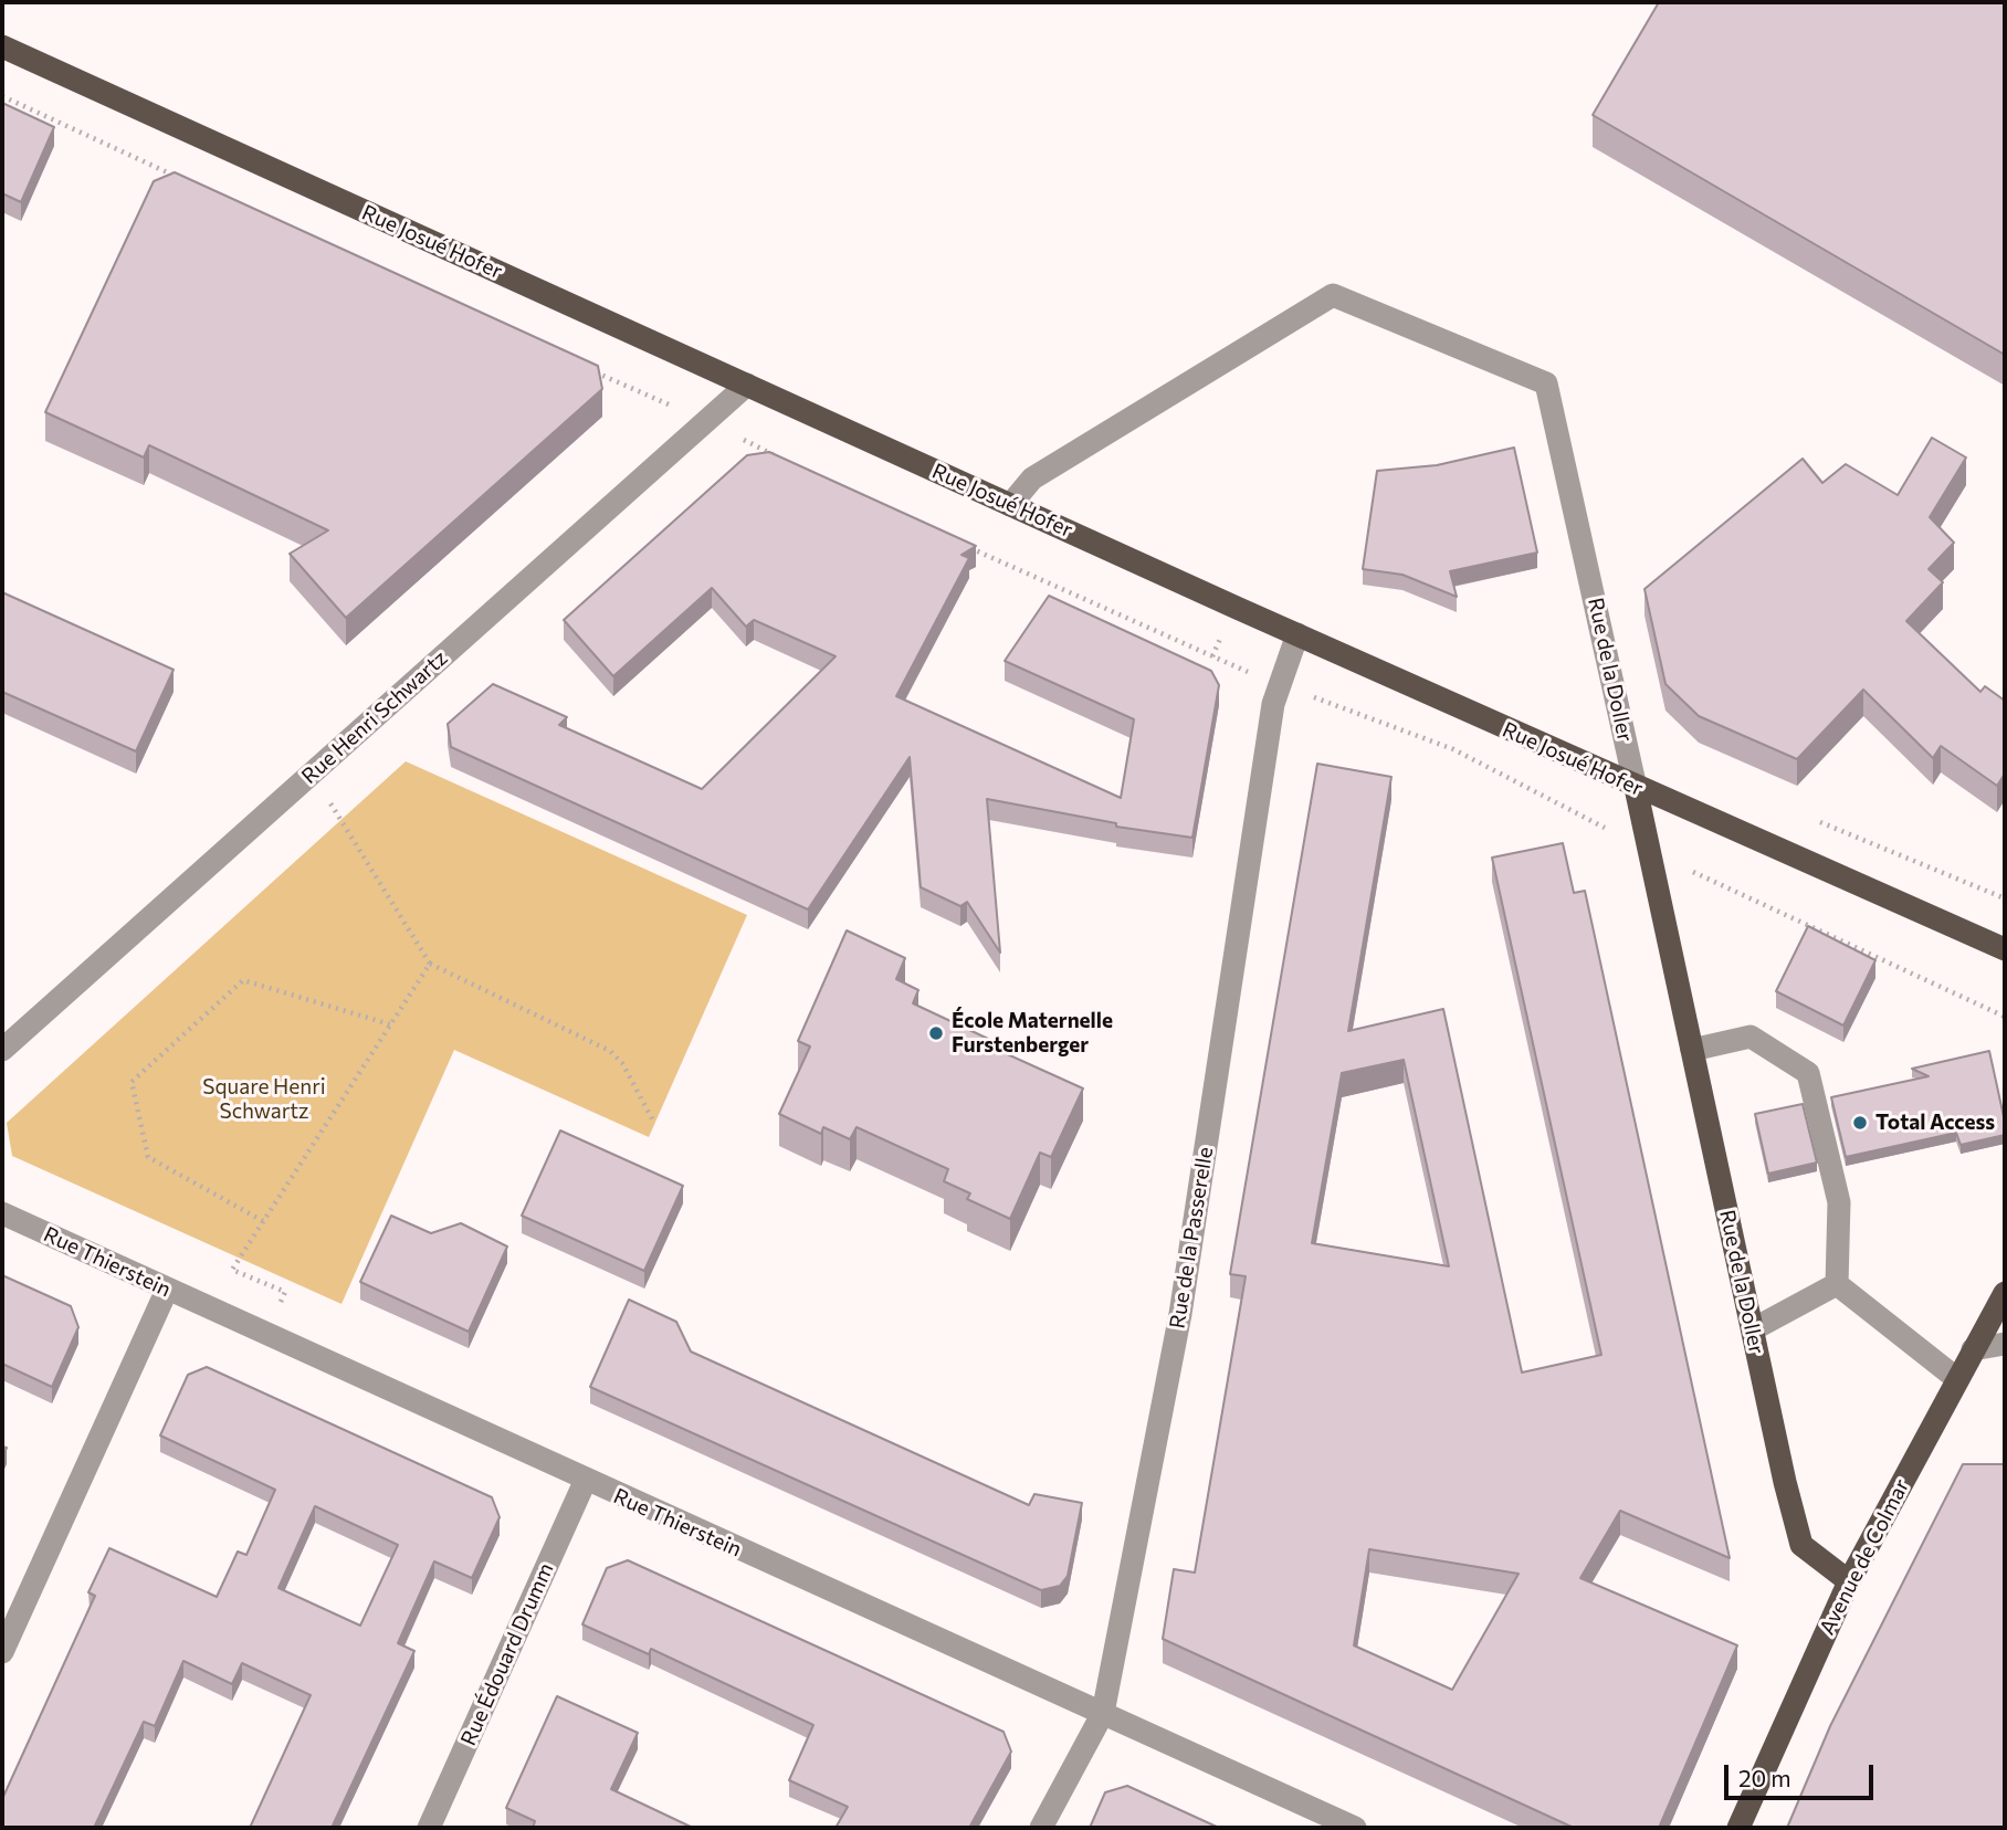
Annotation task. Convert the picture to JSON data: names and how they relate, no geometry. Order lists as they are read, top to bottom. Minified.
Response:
{"streets":{"main road":["Rue Josué Hofer","Rue de la Doller","Avenue de Colmar"],"street":["Rue Henri Schwartz","Rue de la Passerelle","Rue Thierstein","Rue Édouard Drumm"]},"crossings":[["Rue Josué Hofer","Rue de la Doller"],["Rue Josué Hofer","Rue Henri Schwartz"],["Rue Josué Hofer","Rue de la Passerelle"],["Rue de la Doller","Avenue de Colmar"],["Rue de la Passerelle","Rue Thierstein"],["Rue Thierstein","Rue Édouard Drumm"]],"parks":["Square Henri Schwartz"],"places":["École Maternelle Furstenberger","Total Access"],"scale_bar":"20 m"}
